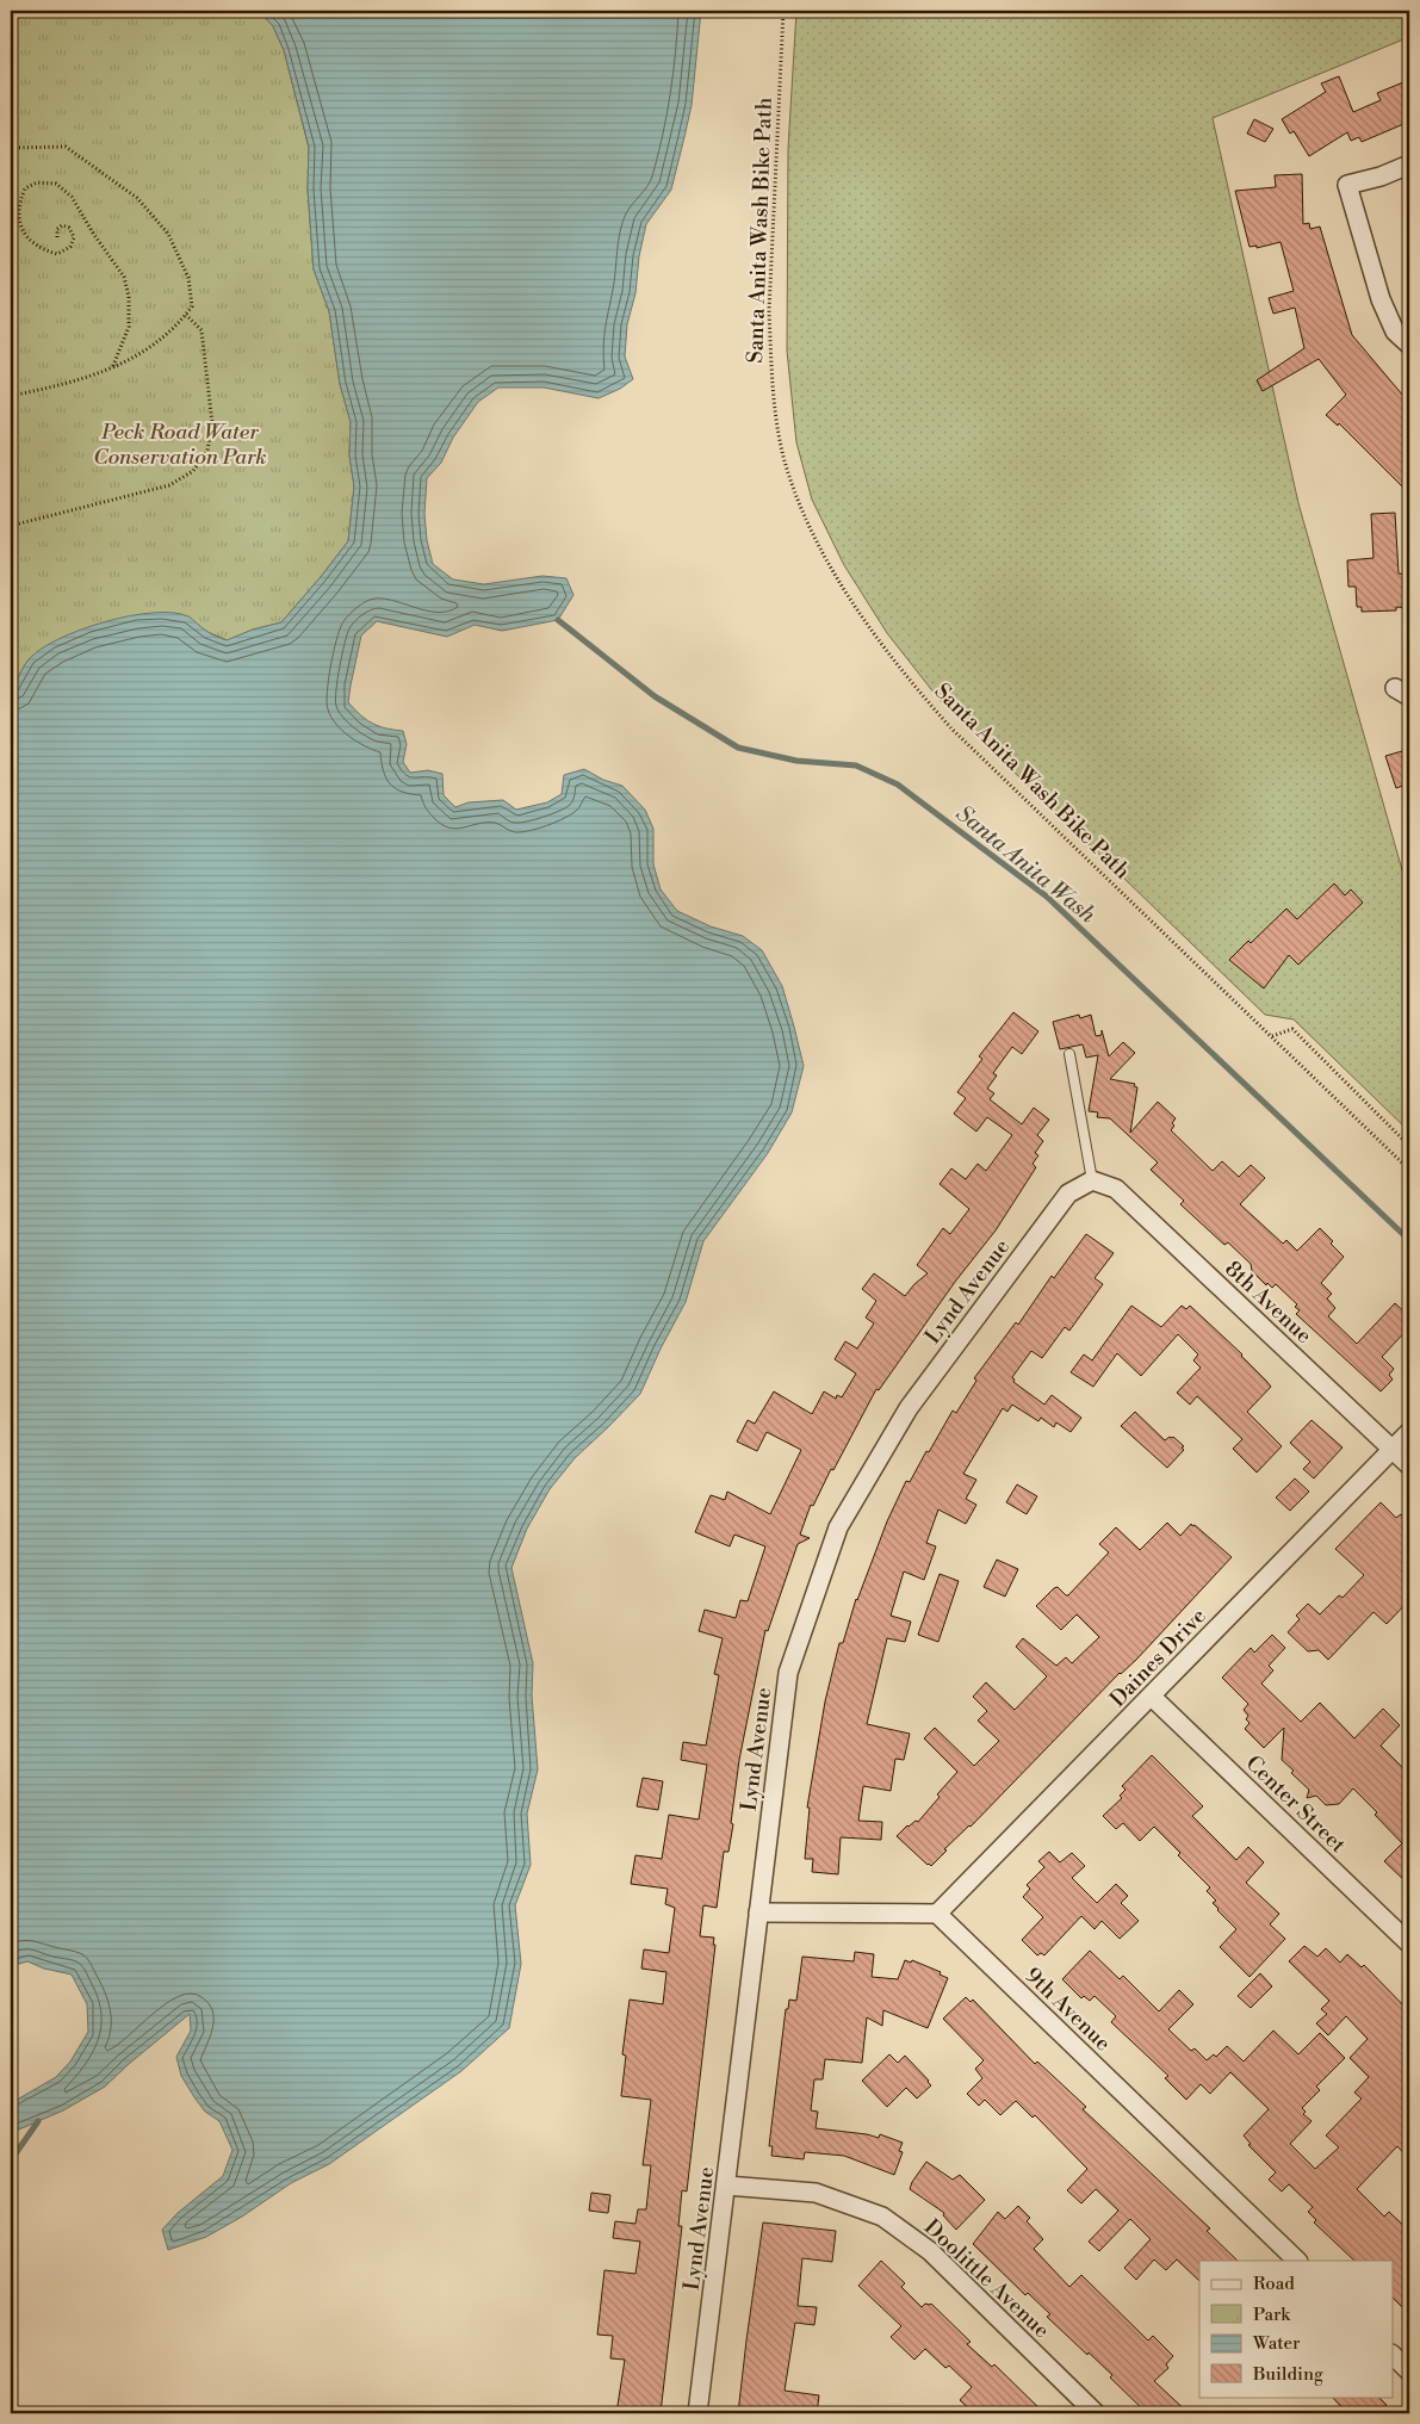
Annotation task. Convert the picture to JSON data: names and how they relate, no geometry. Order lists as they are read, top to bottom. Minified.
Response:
{"streets":{"street":["Lynd Avenue","8th Avenue","Daines Drive","Center Street","9th Avenue","Doolittle Avenue"],"path":["Santa Anita Wash Bike Path"]},"crossings":[["Lynd Avenue","8th Avenue"],["Lynd Avenue","Doolittle Avenue"],["8th Avenue","Daines Drive"],["Daines Drive","Center Street"],["Daines Drive","9th Avenue"]],"water":["Santa Anita Wash"],"parks":["Peck Road Water Conservation Park"],"legend":["Road","Park","Water","Building"]}
